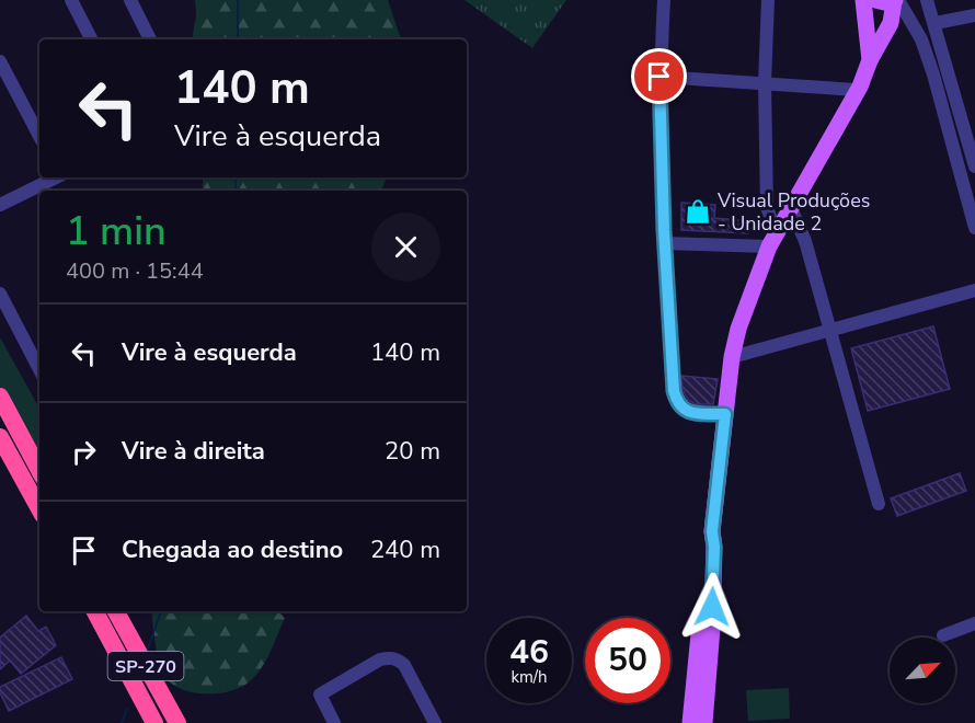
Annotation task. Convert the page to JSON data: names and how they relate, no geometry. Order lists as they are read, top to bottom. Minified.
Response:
{"streets":{"highway":["SP-270"]},"places":{"shop":["Visual Produções - Unidade 2"]},"north":"top right","page":{"turn":["140 m","Vire à esquerda"],"heading":["1 min","400 m · 15:44"],"list":[{"name":"Vire à esquerda","value":"140 m"},{"name":"Vire à direita","value":"20 m"},{"name":"Chegada ao destino","value":"240 m"}],"speed":"46 km/h","limit":"50"}}
